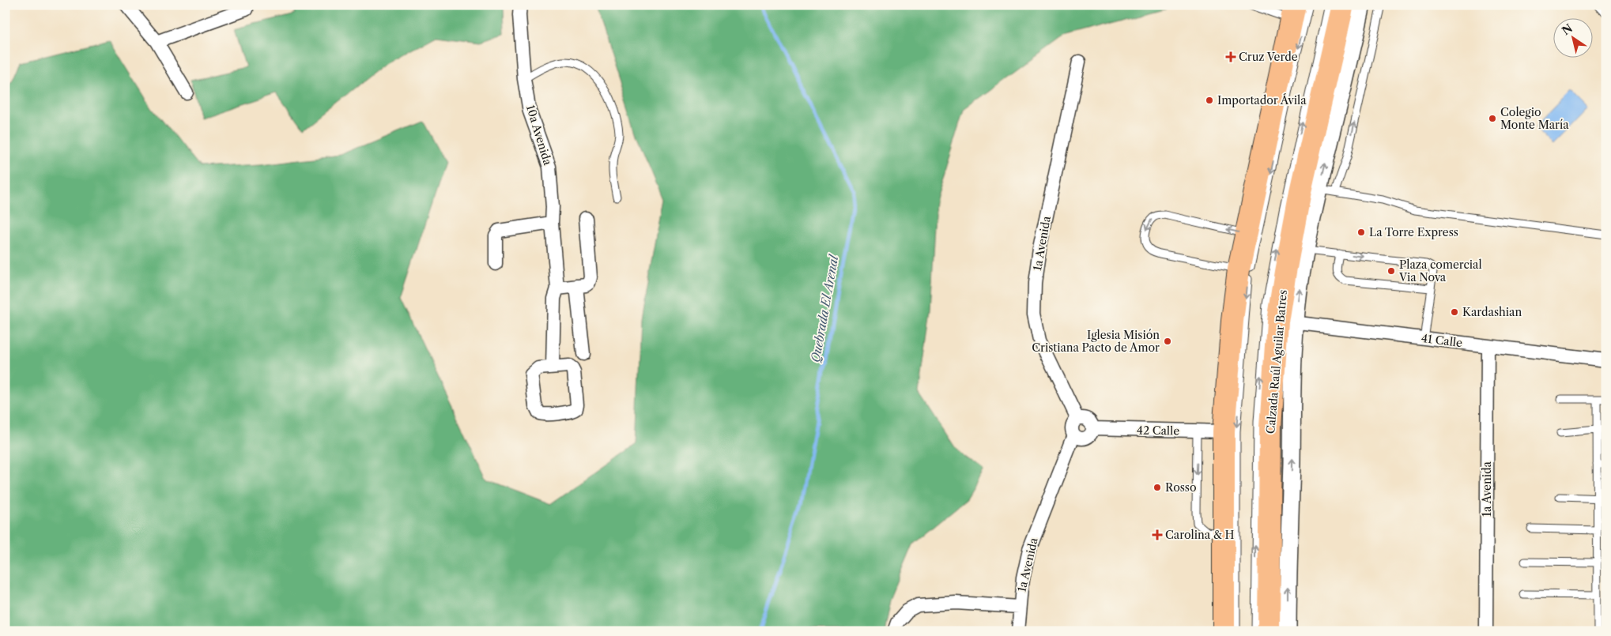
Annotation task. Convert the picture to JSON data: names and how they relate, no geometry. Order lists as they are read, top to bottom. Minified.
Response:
{"streets":{"highway":["Calzada Raúl Aguilar Batres"],"street":["10a Avenida","1a Avenida","41 Calle","42 Calle"]},"crossings":[["1a Avenida","41 Calle"],["1a Avenida","42 Calle"],["41 Calle","Calzada Raúl Aguilar Batres"]],"water":["Quebrada El Arenal"],"places":{"health":["Cruz Verde","Carolina & H"],"other":["Importador Ávila","Colegio Monte María","La Torre Express","Plaza comercial Via Nova","Kardashian","Iglesia Misión Cristiana Pacto de Amor","Rosso"]},"north":"top left"}
